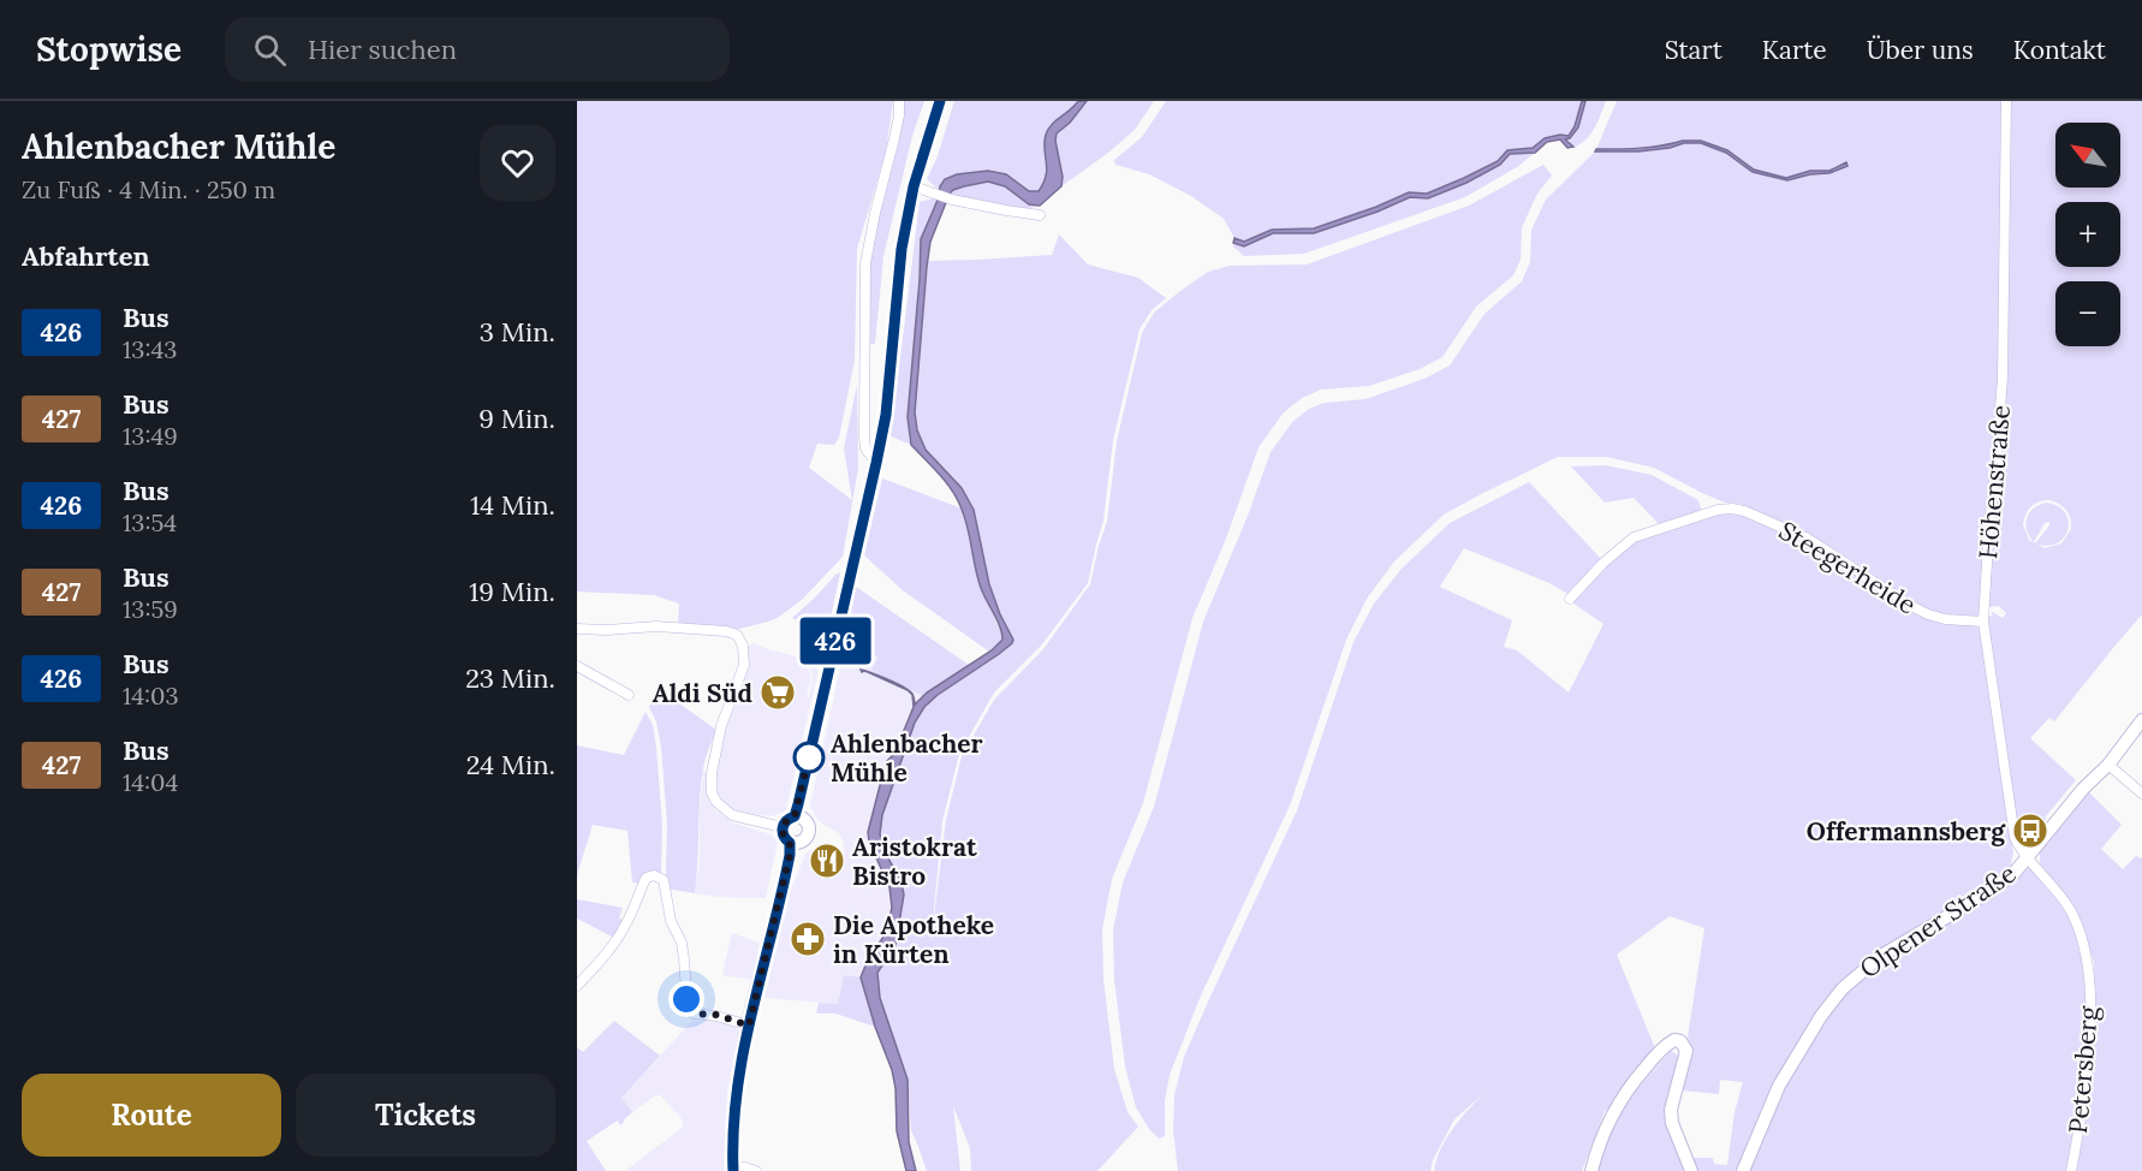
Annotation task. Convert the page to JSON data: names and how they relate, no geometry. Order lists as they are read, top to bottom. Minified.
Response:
{"streets":{"main road":["Olpener Straße"],"street":["Höhenstraße","Steegerheide","Petersberg"]},"crossings":[["Höhenstraße","Steegerheide"],["Höhenstraße","Olpener Straße"],["Höhenstraße","Petersberg"],["Olpener Straße","Petersberg"]],"places":{"supermarket":["Aldi Süd"],"other":["Ahlenbacher Mühle"],"bus stop":["Offermannsberg"],"restaurant":["Aristokrat Bistro"],"pharmacy":["Die Apotheke in Kürten"]},"lines":["bus line 426"],"north":"top left","page":{"header":"Stopwise","search":"Hier suchen","nav":["Start","Karte","Über uns","Kontakt"],"heading":[["Ahlenbacher Mühle","Zu Fuß · 4 Min. · 250 m"],"Abfahrten"],"on_map":"426","map_buttons":["+","−"],"list":[{"mark":"426","name":"Bus","note":"13:43","value":"3 Min."},{"mark":"427","name":"Bus","note":"13:49","value":"9 Min."},{"mark":"426","name":"Bus","note":"13:54","value":"14 Min."},{"mark":"427","name":"Bus","note":"13:59","value":"19 Min."},{"mark":"426","name":"Bus","note":"14:03","value":"23 Min."},{"mark":"427","name":"Bus","note":"14:04","value":"24 Min."}],"buttons":["Route","Tickets"]}}
